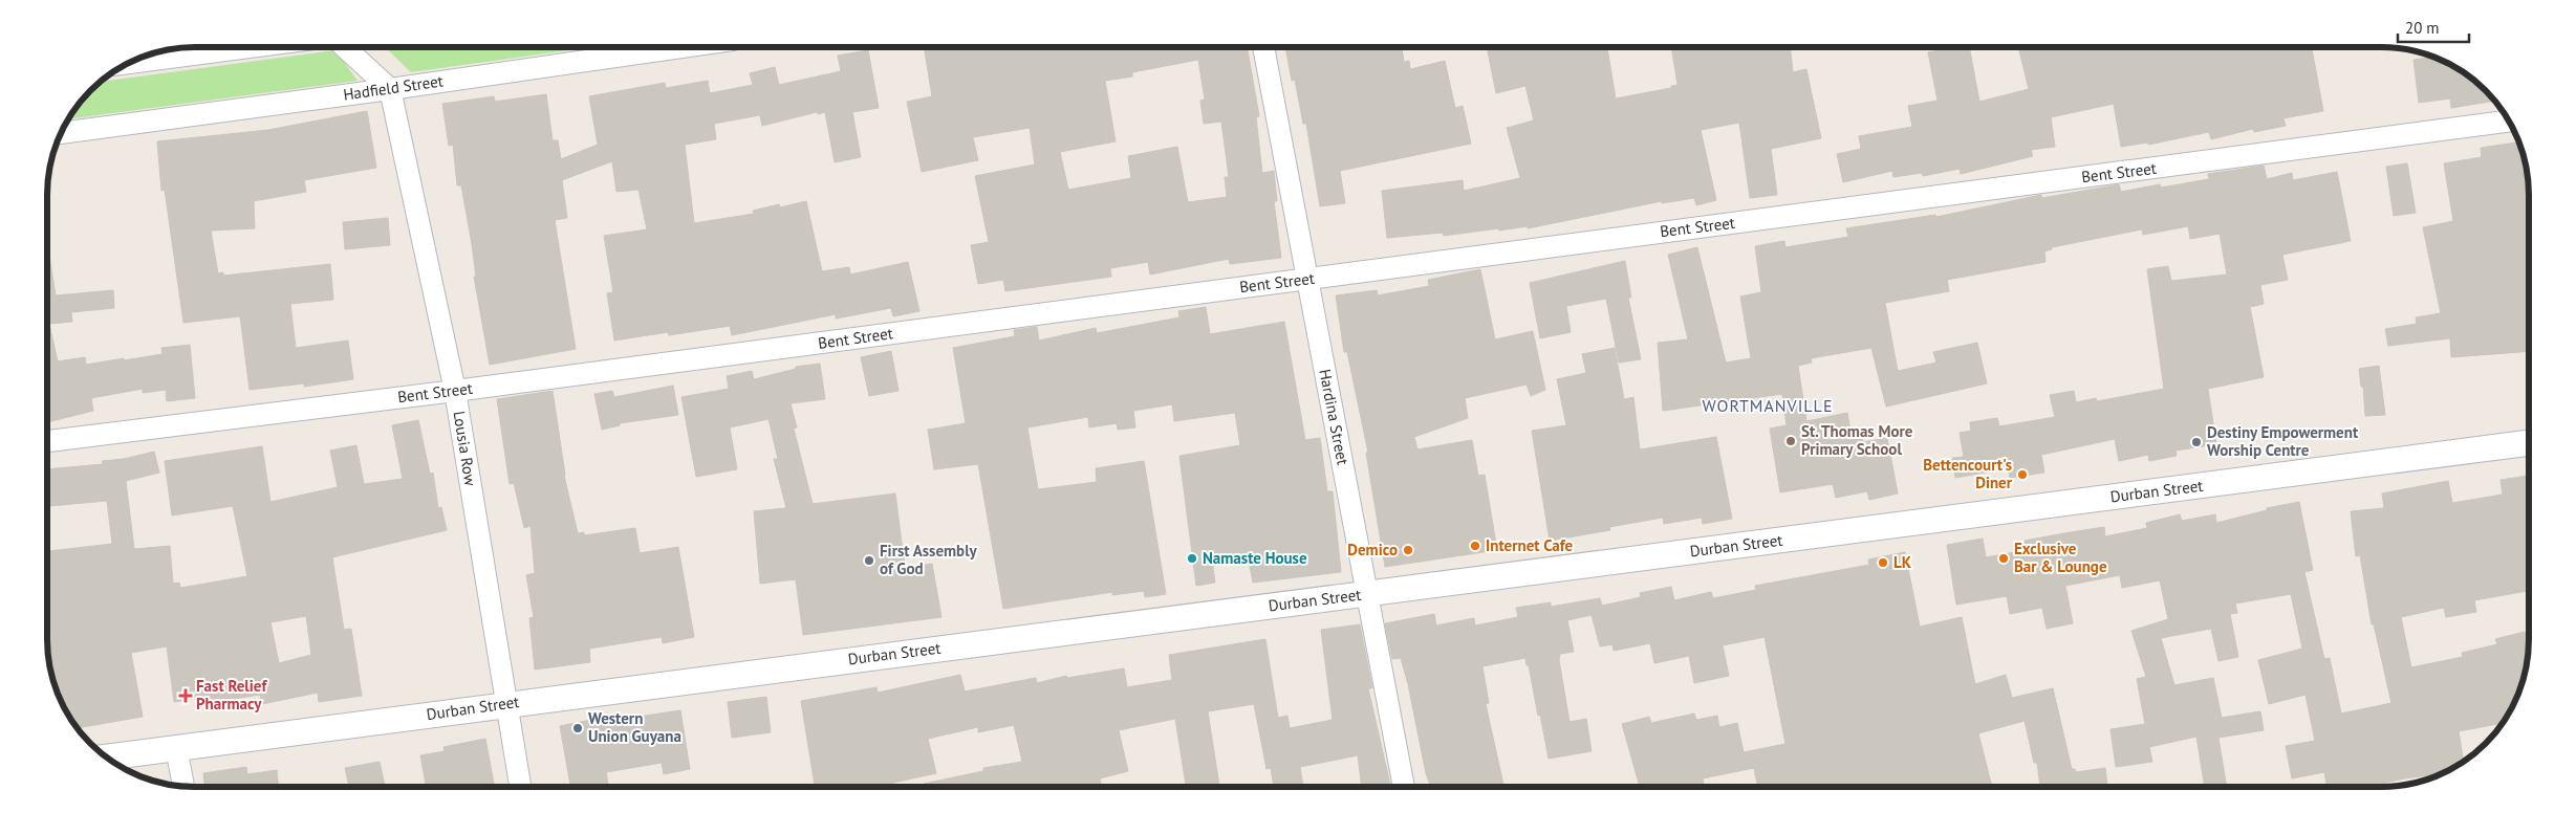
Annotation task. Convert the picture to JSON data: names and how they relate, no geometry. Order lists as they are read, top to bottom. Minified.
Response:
{"streets":{"street":["Hadfield Street","Bent Street","Hardina Street","Lousia Row","Durban Street"]},"crossings":[["Hadfield Street","Lousia Row"],["Bent Street","Hardina Street"],["Bent Street","Lousia Row"],["Hardina Street","Durban Street"],["Lousia Row","Durban Street"]],"districts":["WORTMANVILLE"],"places":{"other":["St. Thomas More Primary School","Destiny Empowerment Worship Centre","Bettencourt's Diner","Internet Cafe","Demico","Namaste House","Exclusive Bar & Lounge","First Assembly of God","LK","Western Union Guyana"],"health":["Fast Relief Pharmacy"]},"scale_bar":"20 m"}
